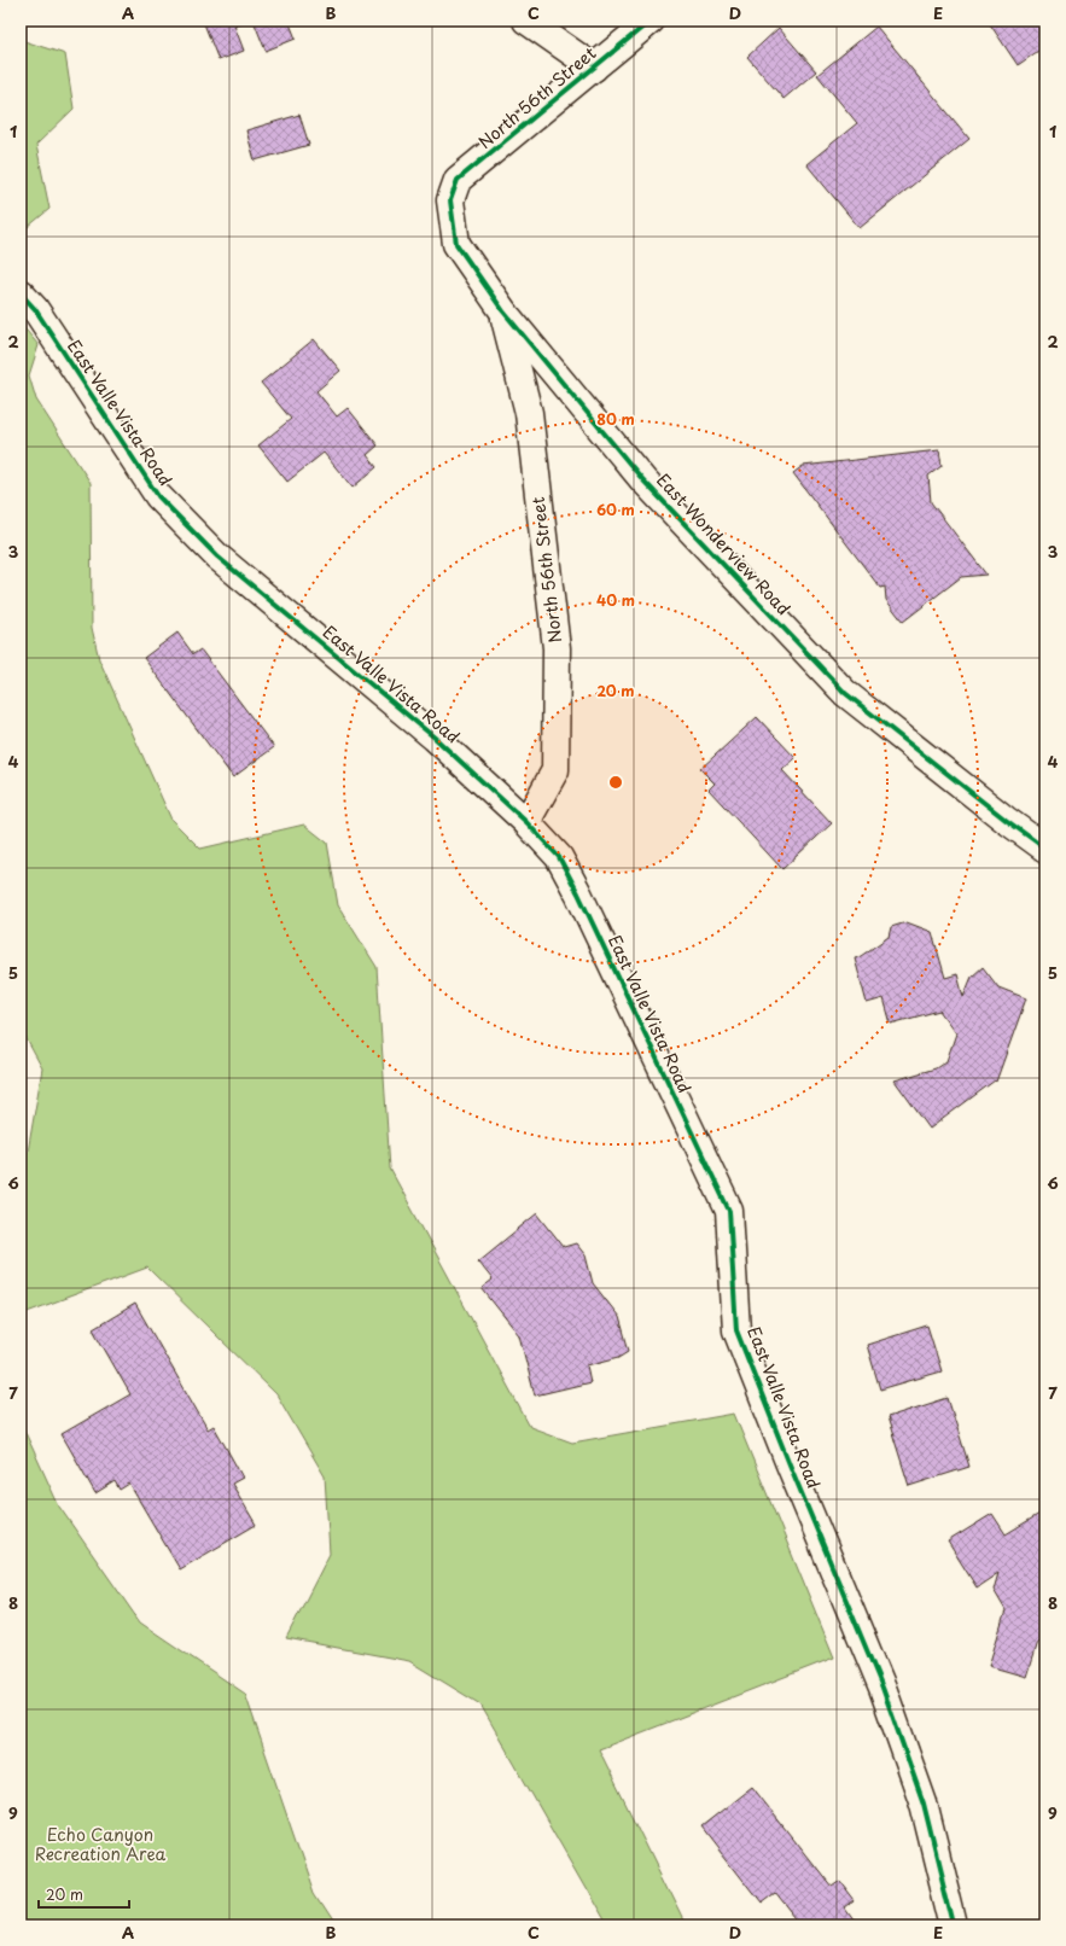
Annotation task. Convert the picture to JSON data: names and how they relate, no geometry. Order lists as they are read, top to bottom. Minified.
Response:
{"streets":{"street":["North 56th Street","East Valle Vista Road","East Wonderview Road"]},"crossings":[["North 56th Street","East Valle Vista Road"],["North 56th Street","East Wonderview Road"]],"parks":["Echo Canyon Recreation Area"],"scale_bar":"20 m","grid":{"columns":["A","B","C","D","E"],"rows":["1","2","3","4","5","6","7","8","9"]},"rings":["80 m","60 m","40 m","20 m"]}
